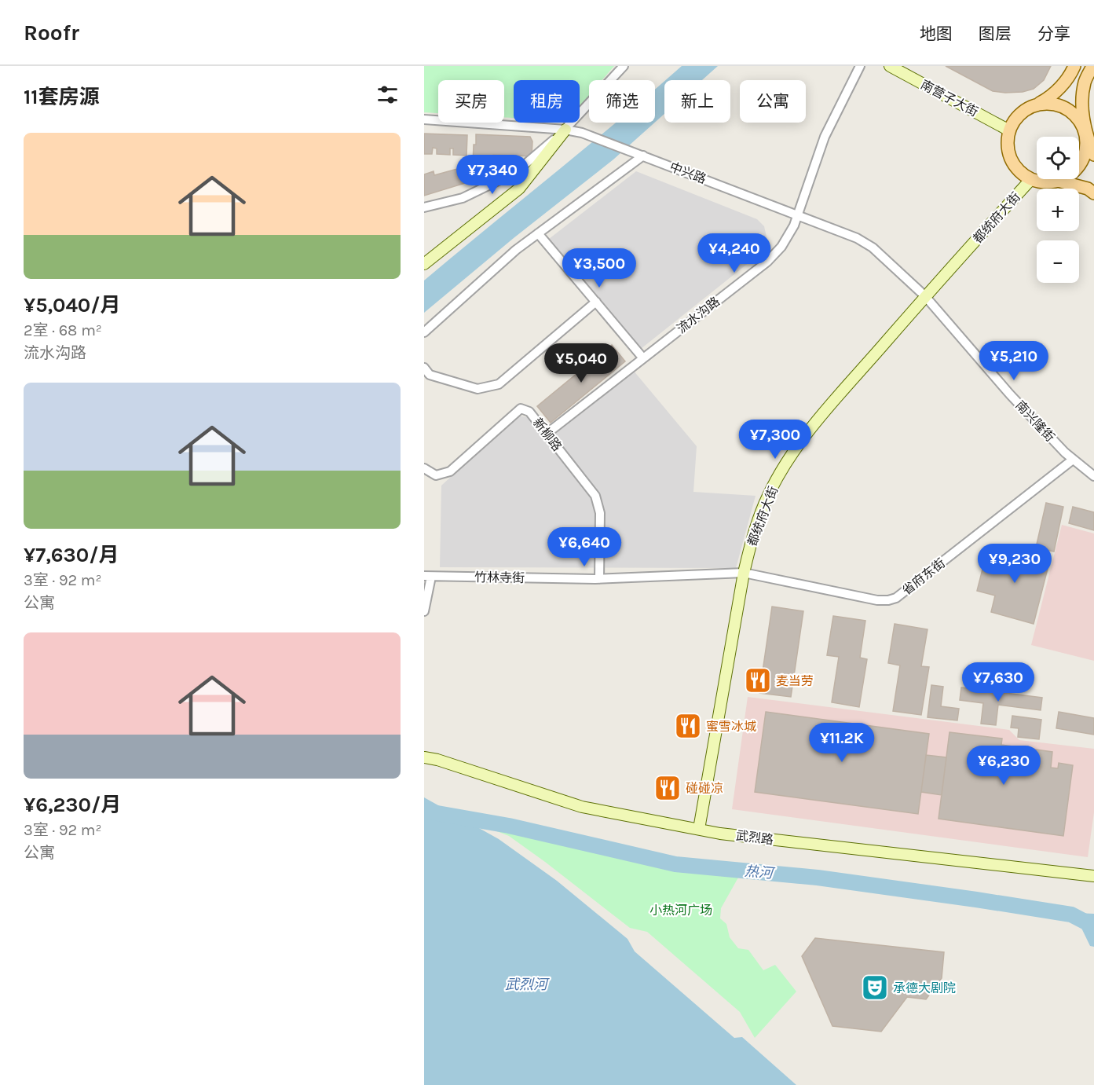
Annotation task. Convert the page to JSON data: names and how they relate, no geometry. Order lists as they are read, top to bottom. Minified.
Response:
{"streets":{"main road":["南营子大街","都统府大街","武烈路"],"street":["中兴路","流水沟路","南兴隆街","新柳路","省府东街","竹林寺街"]},"crossings":[["南营子大街","都统府大街"],["中兴路","都统府大街"],["中兴路","流水沟路"],["中兴路","南兴隆街"],["都统府大街","南兴隆街"],["都统府大街","省府东街"],["都统府大街","竹林寺街"],["都统府大街","武烈路"],["流水沟路","新柳路"],["南兴隆街","省府东街"],["新柳路","竹林寺街"],["省府东街","竹林寺街"]],"water":["热河","武烈河"],"parks":["小热河广场"],"places":{"restaurant":["麦当劳","蜜雪冰城","碰碰凉"],"theatre":["承德大剧院"]},"page":{"header":"Roofr","nav":["地图","图层","分享"],"heading":"11套房源","chip":["买房","租房","筛选","新上","公寓"],"list":[{"name":"¥5,040/月","note":"2室 · 68 m² · 流水沟路"},{"name":"¥7,630/月","note":"3室 · 92 m² · 公寓"},{"name":"¥6,230/月","note":"3室 · 92 m² · 公寓"}],"map_buttons":["+","−"],"price":["¥7,340","¥4,240","¥3,500","¥5,210","¥5,040","¥7,300","¥6,640","¥9,230","¥7,630","¥11.2K","¥6,230"]}}
